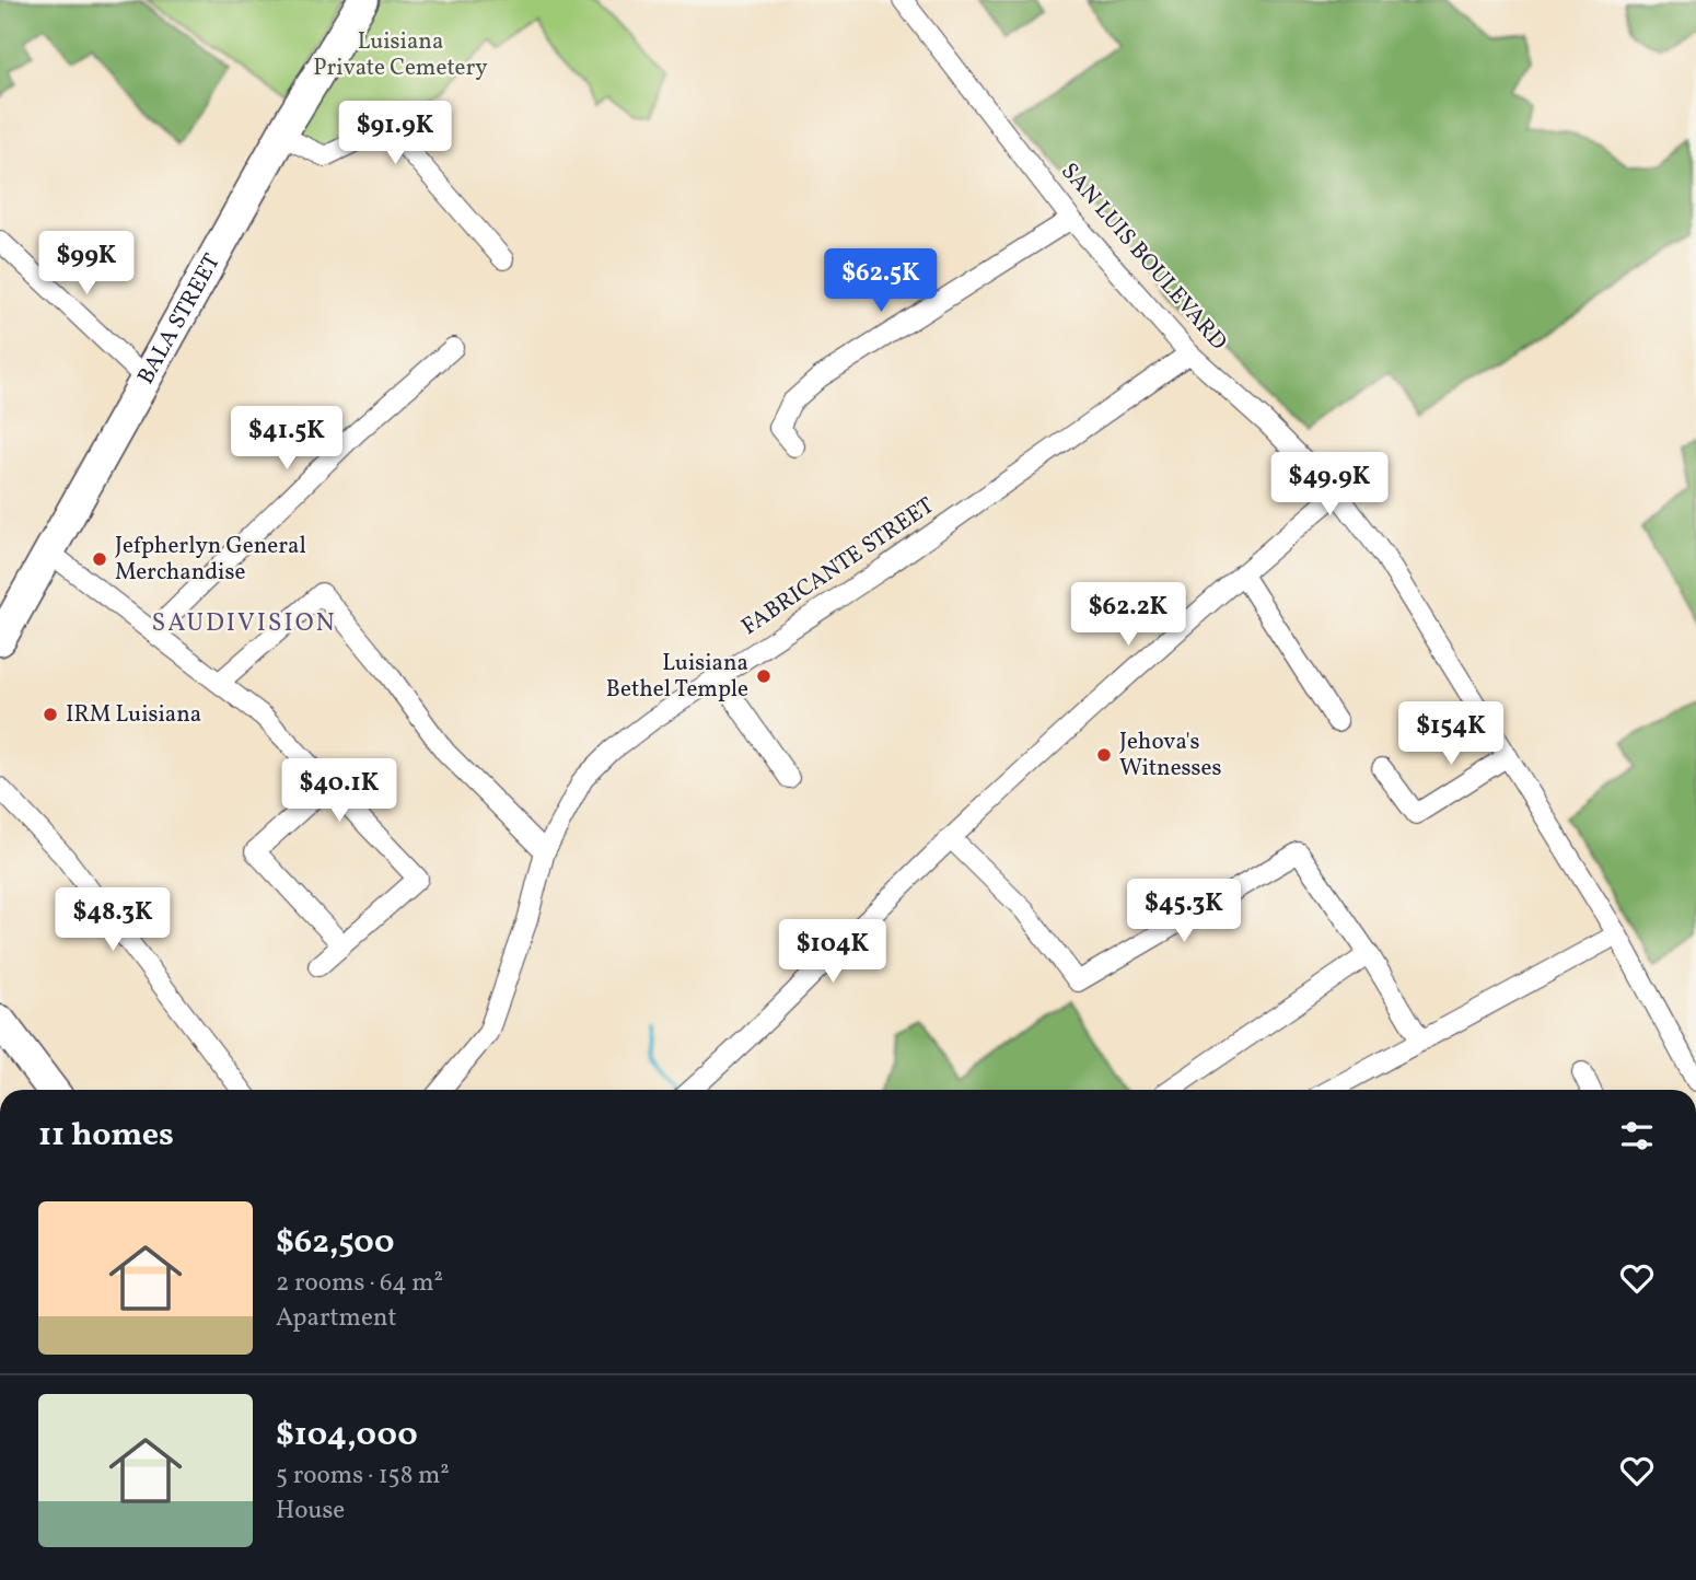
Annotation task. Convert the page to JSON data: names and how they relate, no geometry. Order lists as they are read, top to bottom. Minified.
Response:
{"streets":{"main road":["BALA STREET"],"street":["SAN LUIS BOULEVARD","FABRICANTE STREET"]},"crossings":[["SAN LUIS BOULEVARD","FABRICANTE STREET"]],"districts":["SAUDIVISION"],"parks":["Luisiana Private Cemetery"],"places":["Jefpherlyn General Merchandise","Luisiana Bethel Temple","IRM Luisiana","Jehova's Witnesses"],"page":{"price":["$91.9K","$99K","$62.5K","$41.5K","$49.9K","$62.2K","$154K","$40.1K","$45.3K","$48.3K","$104K"],"heading":"11 homes","list":[{"name":"$62,500","note":"2 rooms · 64 m² · Apartment"},{"name":"$104,000","note":"5 rooms · 158 m² · House"}]}}
